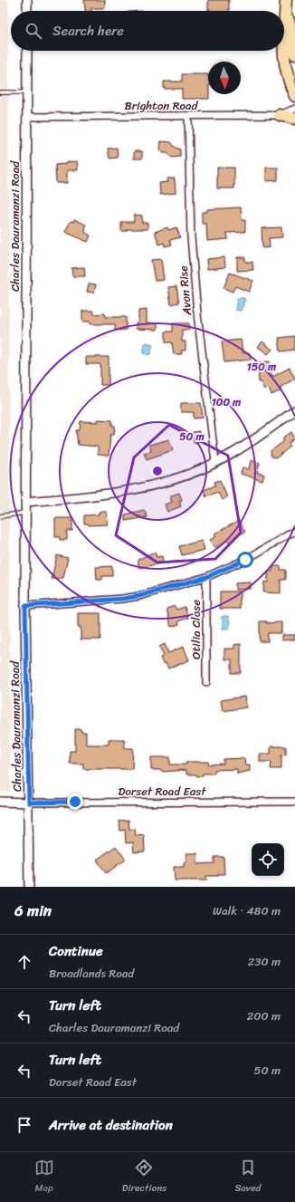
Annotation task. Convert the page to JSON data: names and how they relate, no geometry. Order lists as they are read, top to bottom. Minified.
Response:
{"streets":{"street":["Brighton Road","Charles Dauramanzi Road","Avon Rise","Otilia Close","Dorset Road East"]},"crossings":[["Brighton Road","Charles Dauramanzi Road"],["Brighton Road","Avon Rise"],["Charles Dauramanzi Road","Dorset Road East"]],"north":"bottom","page":{"search":"Search here","heading":["6 min","Walk · 480 m"],"list":[["Continue","Broadlands Road","230 m"],["Turn left","Charles Dauramanzi Road","200 m"],["Turn left","Dorset Road East","50 m"],"Arrive at destination"],"nav":["Map","Directions","Saved"]},"rings":["150 m","100 m","50 m"]}
